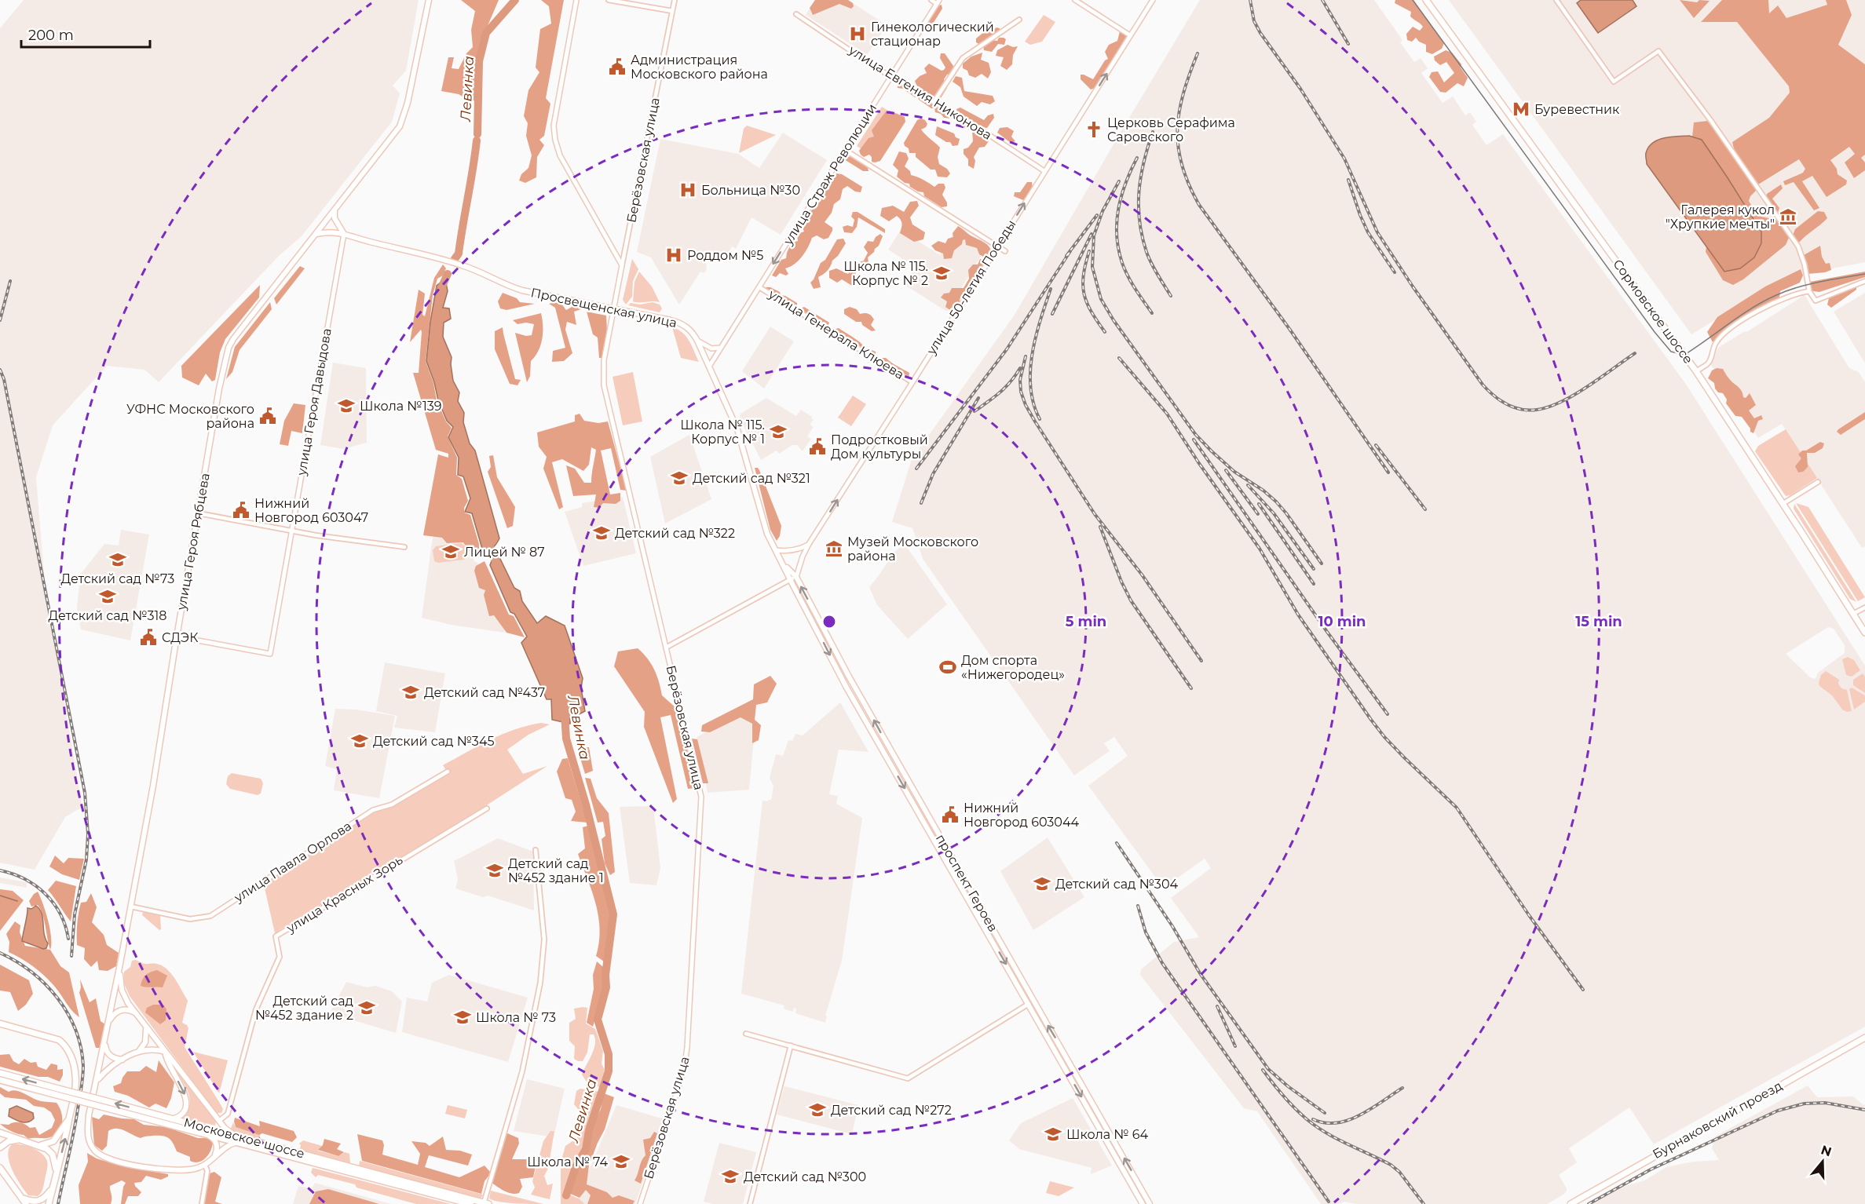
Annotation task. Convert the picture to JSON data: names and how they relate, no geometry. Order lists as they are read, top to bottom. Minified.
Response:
{"streets":{"main road":["Просвещенская улица","Сормовское шоссе","улица Героя Рябцева","проспект Героев","Бурнаковский проезд","Московское шоссе"],"street":["улица Евгения Никонова","Берёзовская улица","улица Страж Революции","улица 50-летия Победы","улица Генерала Клюева","улица Героя Давыдова","улица Павла Орлова","улица Красных Зорь"]},"crossings":[["улица Евгения Никонова","улица Страж Революции"],["улица Евгения Никонова","улица 50-летия Победы"],["Берёзовская улица","Просвещенская улица"],["улица Страж Революции","Просвещенская улица"],["улица Страж Революции","улица Генерала Клюева"],["улица 50-летия Победы","улица Генерала Клюева"],["улица 50-летия Победы","проспект Героев"],["Просвещенская улица","улица Героя Давыдова"],["Просвещенская улица","улица Героя Рябцева"],["Просвещенская улица","проспект Героев"],["улица Героя Давыдова","улица Героя Рябцева"],["улица Героя Рябцева","улица Павла Орлова"]],"one_way":["улица Страж Революции","улица 50-летия Победы"],"water":["Левинка"],"places":{"hospital":["Гинекологический стационар","Больница №30","Роддом №5"],"public building":["Администрация Московского района","УФНС Московского района","Подростковый Дом культуры","Нижний Новгород 603047","СДЭК","Нижний Новгород 603044"],"metro station":["Буревестник"],"church":["Церковь Серафима Саровского"],"museum":["Галерея кукол \"Хрупкие мечты\"","Музей Московского района"],"school or university":["Школа № 115. Корпус № 2","Школа №139","Школа № 115. Корпус № 1","Детский сад №321","Детский сад №322","Лицей № 87","Детский сад №73","Детский сад №318","Детский сад №437","Детский сад №345","Детский сад №452 здание 1","Детский сад №304","Детский сад №452 здание 2","Школа № 73","Детский сад №272","Школа № 64","Школа № 74","Детский сад №300"],"sports":["Дом спорта «Нижегородец»"]},"scale_bar":"200 m","north":"top","rings":["5 min","10 min","15 min"]}
